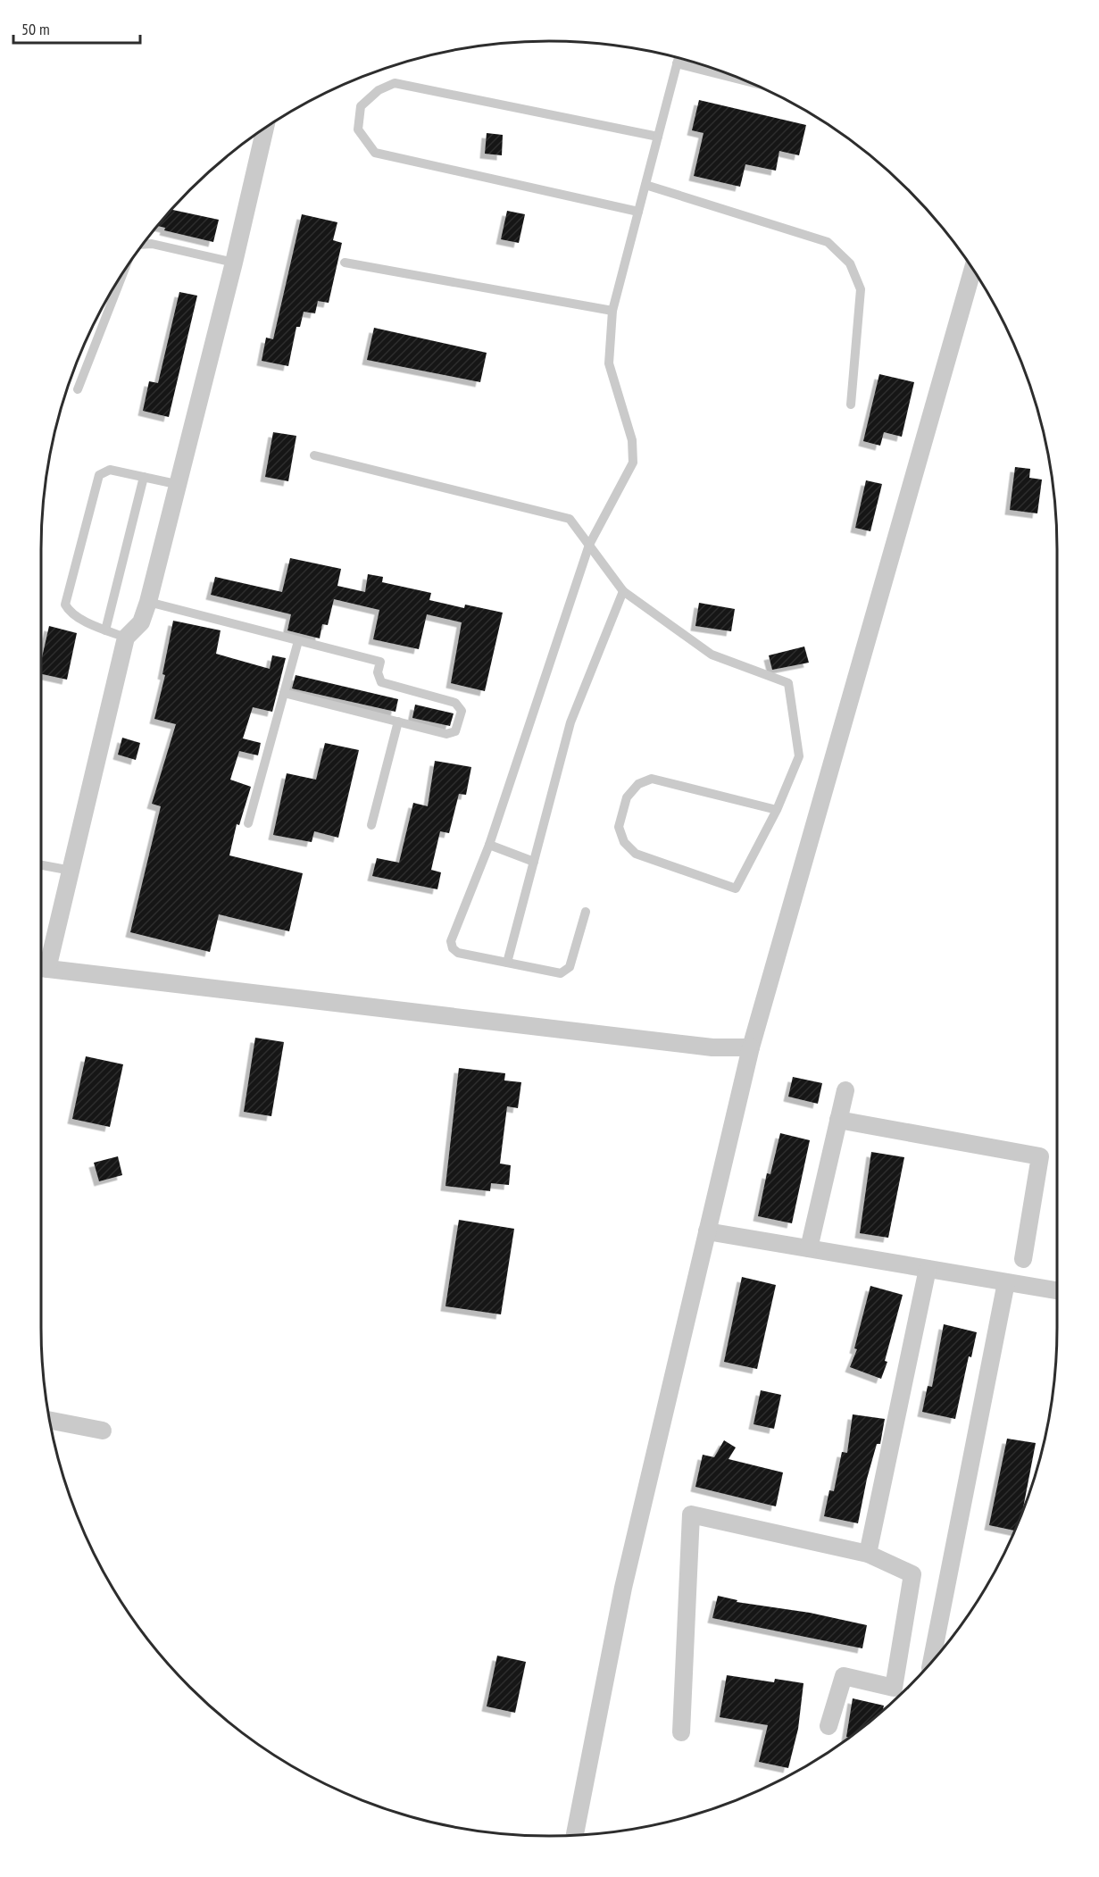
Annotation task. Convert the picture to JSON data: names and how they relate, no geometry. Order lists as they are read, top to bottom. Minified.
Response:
{"scale_bar":"50 m"}
